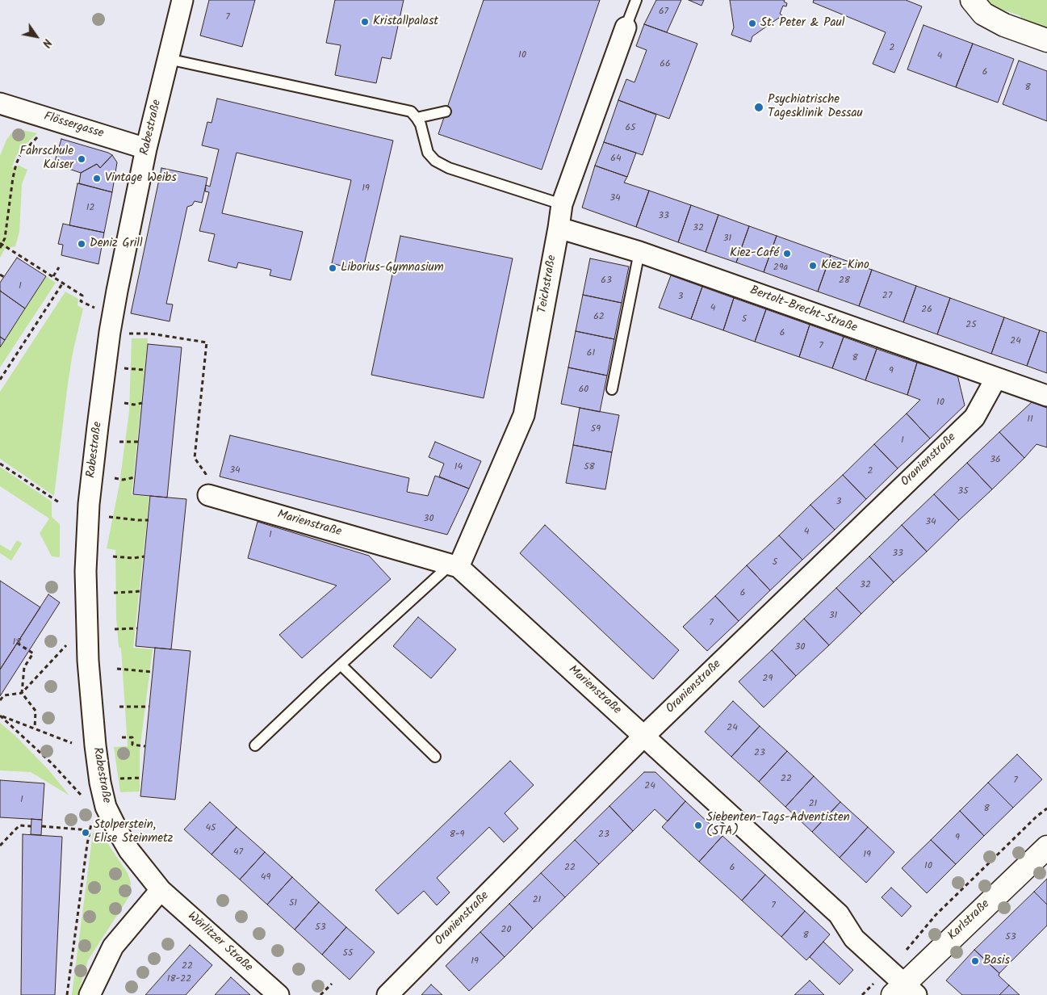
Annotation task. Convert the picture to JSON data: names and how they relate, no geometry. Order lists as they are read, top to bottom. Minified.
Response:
{"streets":{"main road":["Karlstraße"],"street":["Flössergasse","Rabestraße","Teichstraße","Bertolt-Brecht-Straße","Oranienstraße","Marienstraße","Wörlitzer Straße"]},"crossings":[["Flössergasse","Rabestraße"],["Rabestraße","Wörlitzer Straße"],["Teichstraße","Bertolt-Brecht-Straße"],["Teichstraße","Marienstraße"],["Bertolt-Brecht-Straße","Oranienstraße"],["Oranienstraße","Marienstraße"],["Marienstraße","Karlstraße"]],"places":["Kristallpalast","St. Peter & Paul","Psychiatrische Tagesklinik Dessau","Fahrschule Kaiser","Vintage Weibs","Deniz Grill","Kiez-Café","Kiez-Kino","Liborius-Gymnasium","Siebenten-Tags-Adventisten (STA)","Stolperstein, Elise Steinmetz","Basis"],"house_numbers":["67","7","2","10","4","66","6","8","65","64","19","34","12","33","32","31","29a","63","28","1","27","3","4","26","62","5","25","6","24","7","61","8","9","60","10","11","59","1","36","14","58","34","2","35","3","30","34","4","1","33","5","32","6","31","7","18","30","29","24","23","22","7","24","1","21","8","45","8-9","23","9","47","19","10","22","6","49","21","51","7","53","20","8","53","55","19","22","18-22"],"north":"bottom right"}
